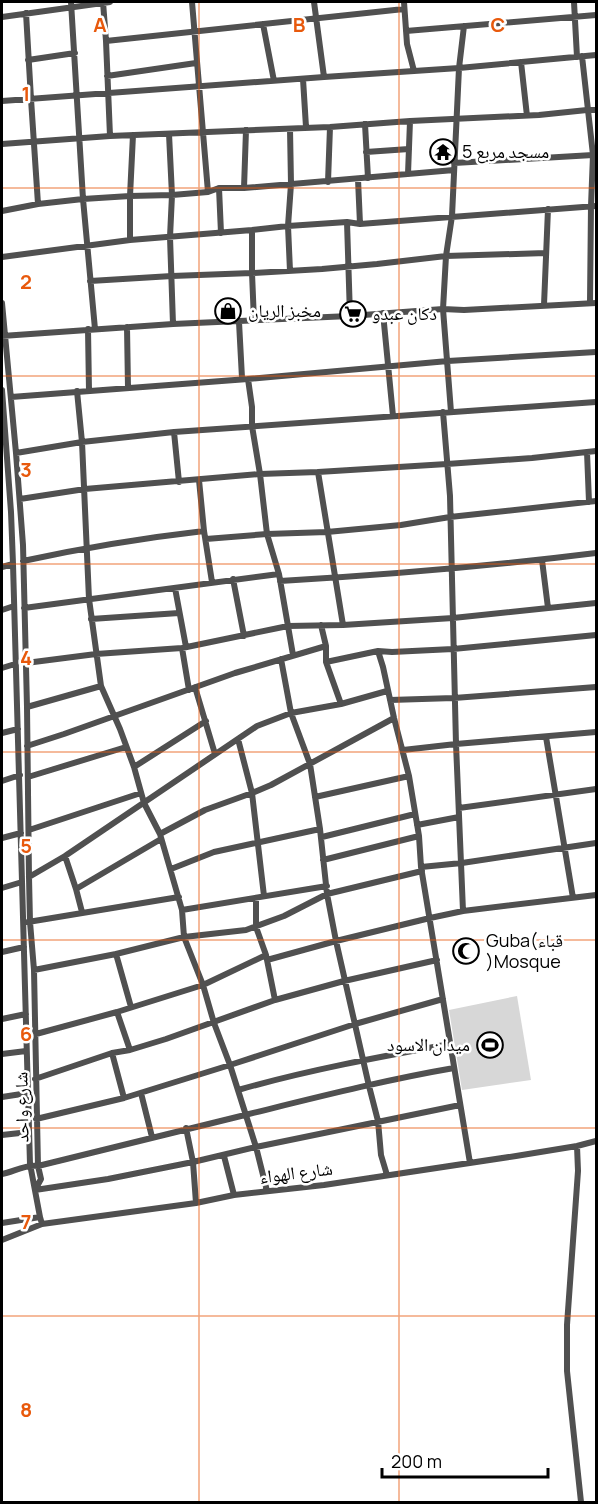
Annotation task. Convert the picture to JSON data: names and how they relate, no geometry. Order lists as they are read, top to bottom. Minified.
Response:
{"streets":{"street":["شارع واحد","شارع الهواء"]},"crossings":[["شارع واحد","شارع الهواء"]],"places":{"temple":["مسجد مربع 5"],"shop":["مخبز الريان"],"supermarket":["دكان عبدو"],"mosque":["Guba(قباء )Mosque"],"sports":["ميدان الاسود"]},"scale_bar":"200 m","grid":{"columns":["A","B","C"],"rows":["1","2","3","4","5","6","7","8"]}}
